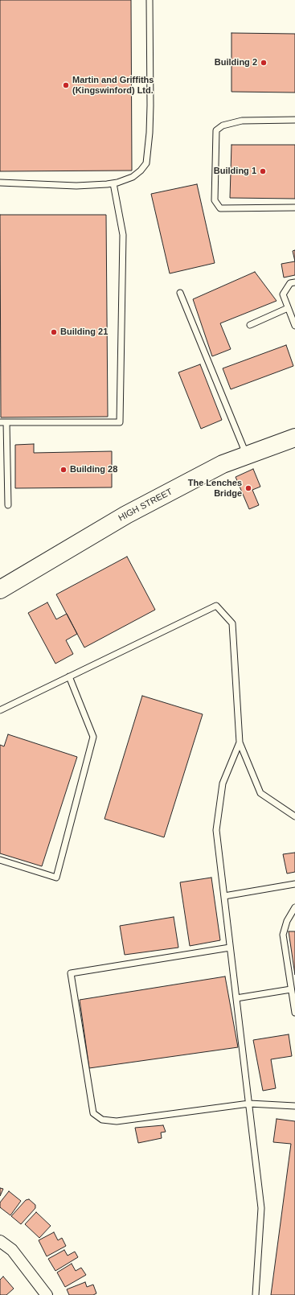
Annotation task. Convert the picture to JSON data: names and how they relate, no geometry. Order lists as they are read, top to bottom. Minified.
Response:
{"streets":{"main road":["HIGH STREET"]},"places":["Building 2","Martin and Griffiths (Kingswinford) Ltd.","Building 1","Building 21","Building 28","The Lenches Bridge"]}
